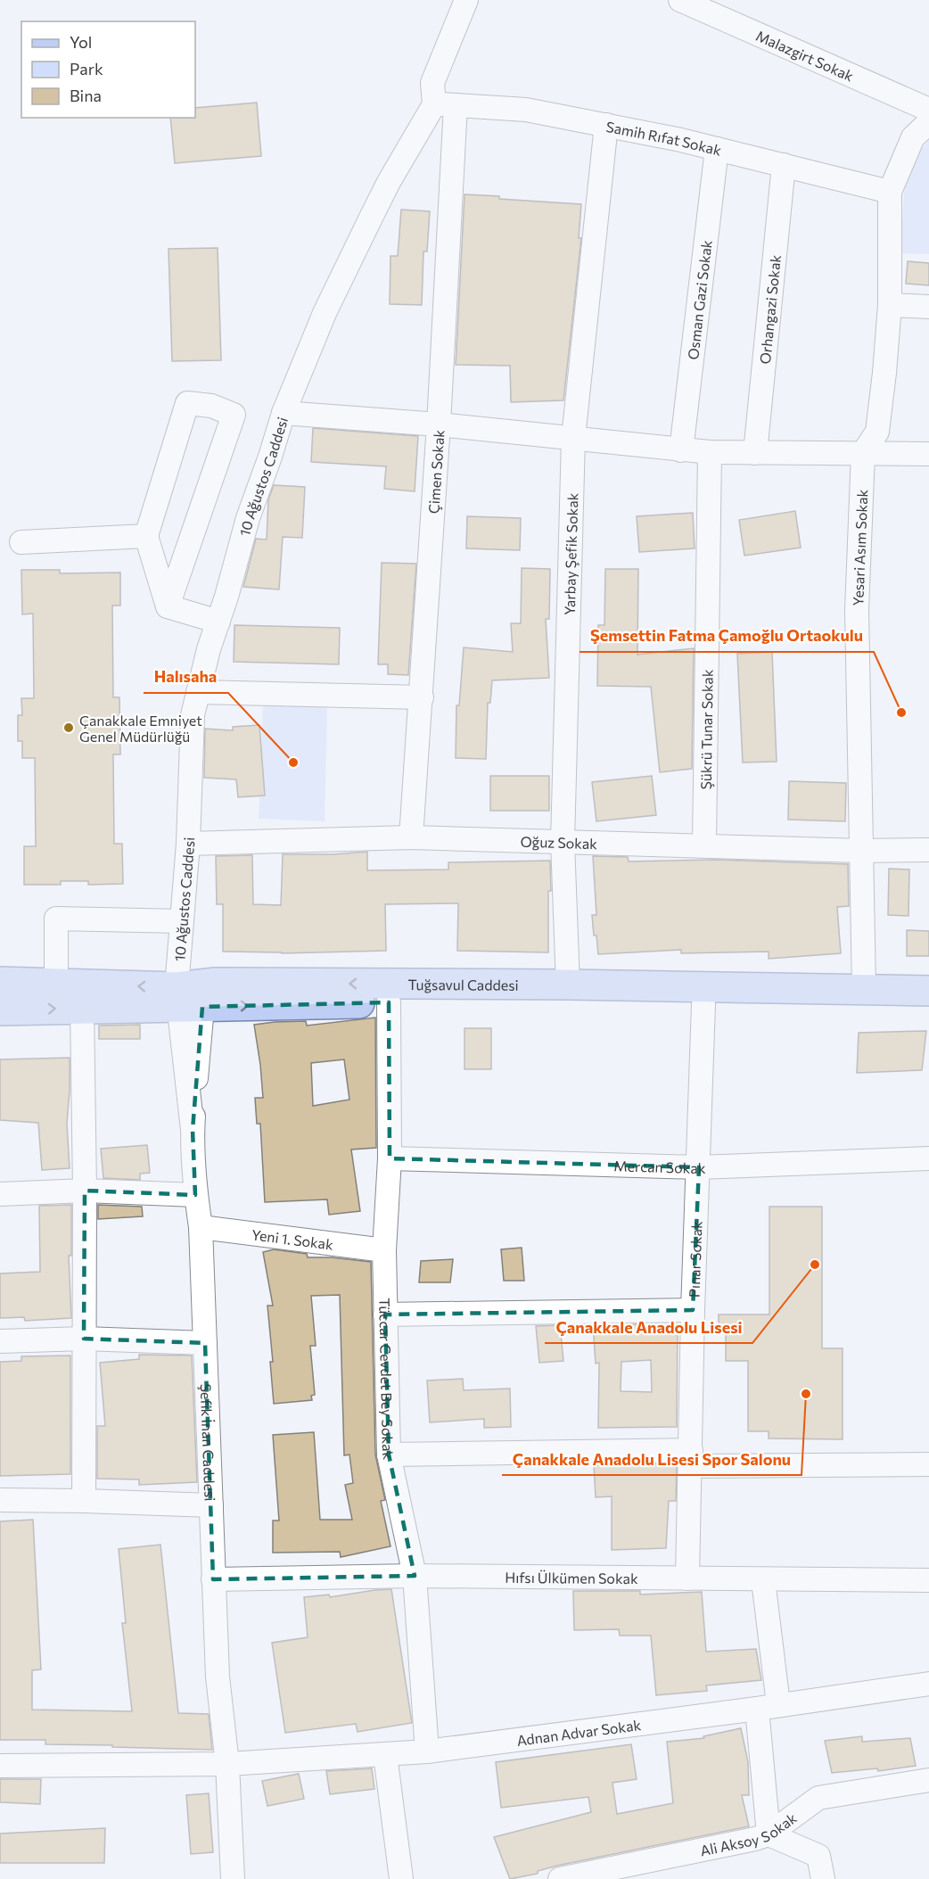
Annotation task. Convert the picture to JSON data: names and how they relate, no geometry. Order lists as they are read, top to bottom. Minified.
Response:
{"streets":{"main road":["Tuğsavul Caddesi"],"street":["Malazgirt Sokak","Samih Rıfat Sokak","Osman Gazi Sokak","Orhangazi Sokak","Çimen Sokak","10 Ağustos Caddesi","Yesari Asım Sokak","Yarbay Şefik Sokak","Şükrü Tunar Sokak","Oğuz Sokak","Mercan Sokak","Yeni 1. Sokak","Pınar Sokak","Tüccar Cevdet Bey Sokak","Şefik İnan Caddesi","Hıfsı Ülkümen Sokak","Adnan Advar Sokak","Ali Aksoy Sokak"]},"crossings":[["Samih Rıfat Sokak","Osman Gazi Sokak"],["Samih Rıfat Sokak","Orhangazi Sokak"],["Samih Rıfat Sokak","Çimen Sokak"],["Samih Rıfat Sokak","10 Ağustos Caddesi"],["Samih Rıfat Sokak","Yarbay Şefik Sokak"],["Çimen Sokak","10 Ağustos Caddesi"],["Çimen Sokak","Oğuz Sokak"],["10 Ağustos Caddesi","Oğuz Sokak"],["10 Ağustos Caddesi","Tuğsavul Caddesi"],["10 Ağustos Caddesi","Şefik İnan Caddesi"],["Yesari Asım Sokak","Oğuz Sokak"],["Yesari Asım Sokak","Tuğsavul Caddesi"],["Yarbay Şefik Sokak","Oğuz Sokak"],["Yarbay Şefik Sokak","Tuğsavul Caddesi"],["Şükrü Tunar Sokak","Oğuz Sokak"],["Mercan Sokak","Pınar Sokak"],["Mercan Sokak","Tüccar Cevdet Bey Sokak"],["Yeni 1. Sokak","Tüccar Cevdet Bey Sokak"],["Yeni 1. Sokak","Şefik İnan Caddesi"],["Pınar Sokak","Hıfsı Ülkümen Sokak"],["Tüccar Cevdet Bey Sokak","Hıfsı Ülkümen Sokak"],["Tüccar Cevdet Bey Sokak","Adnan Advar Sokak"],["Şefik İnan Caddesi","Hıfsı Ülkümen Sokak"],["Şefik İnan Caddesi","Adnan Advar Sokak"]],"places":["Şemsettin Fatma Çamoğlu Ortaokulu","Çanakkale Emniyet Genel Müdürlüğü","Halısaha","Çanakkale Anadolu Lisesi","Çanakkale Anadolu Lisesi Spor Salonu"],"legend":["Yol","Park","Bina"]}
